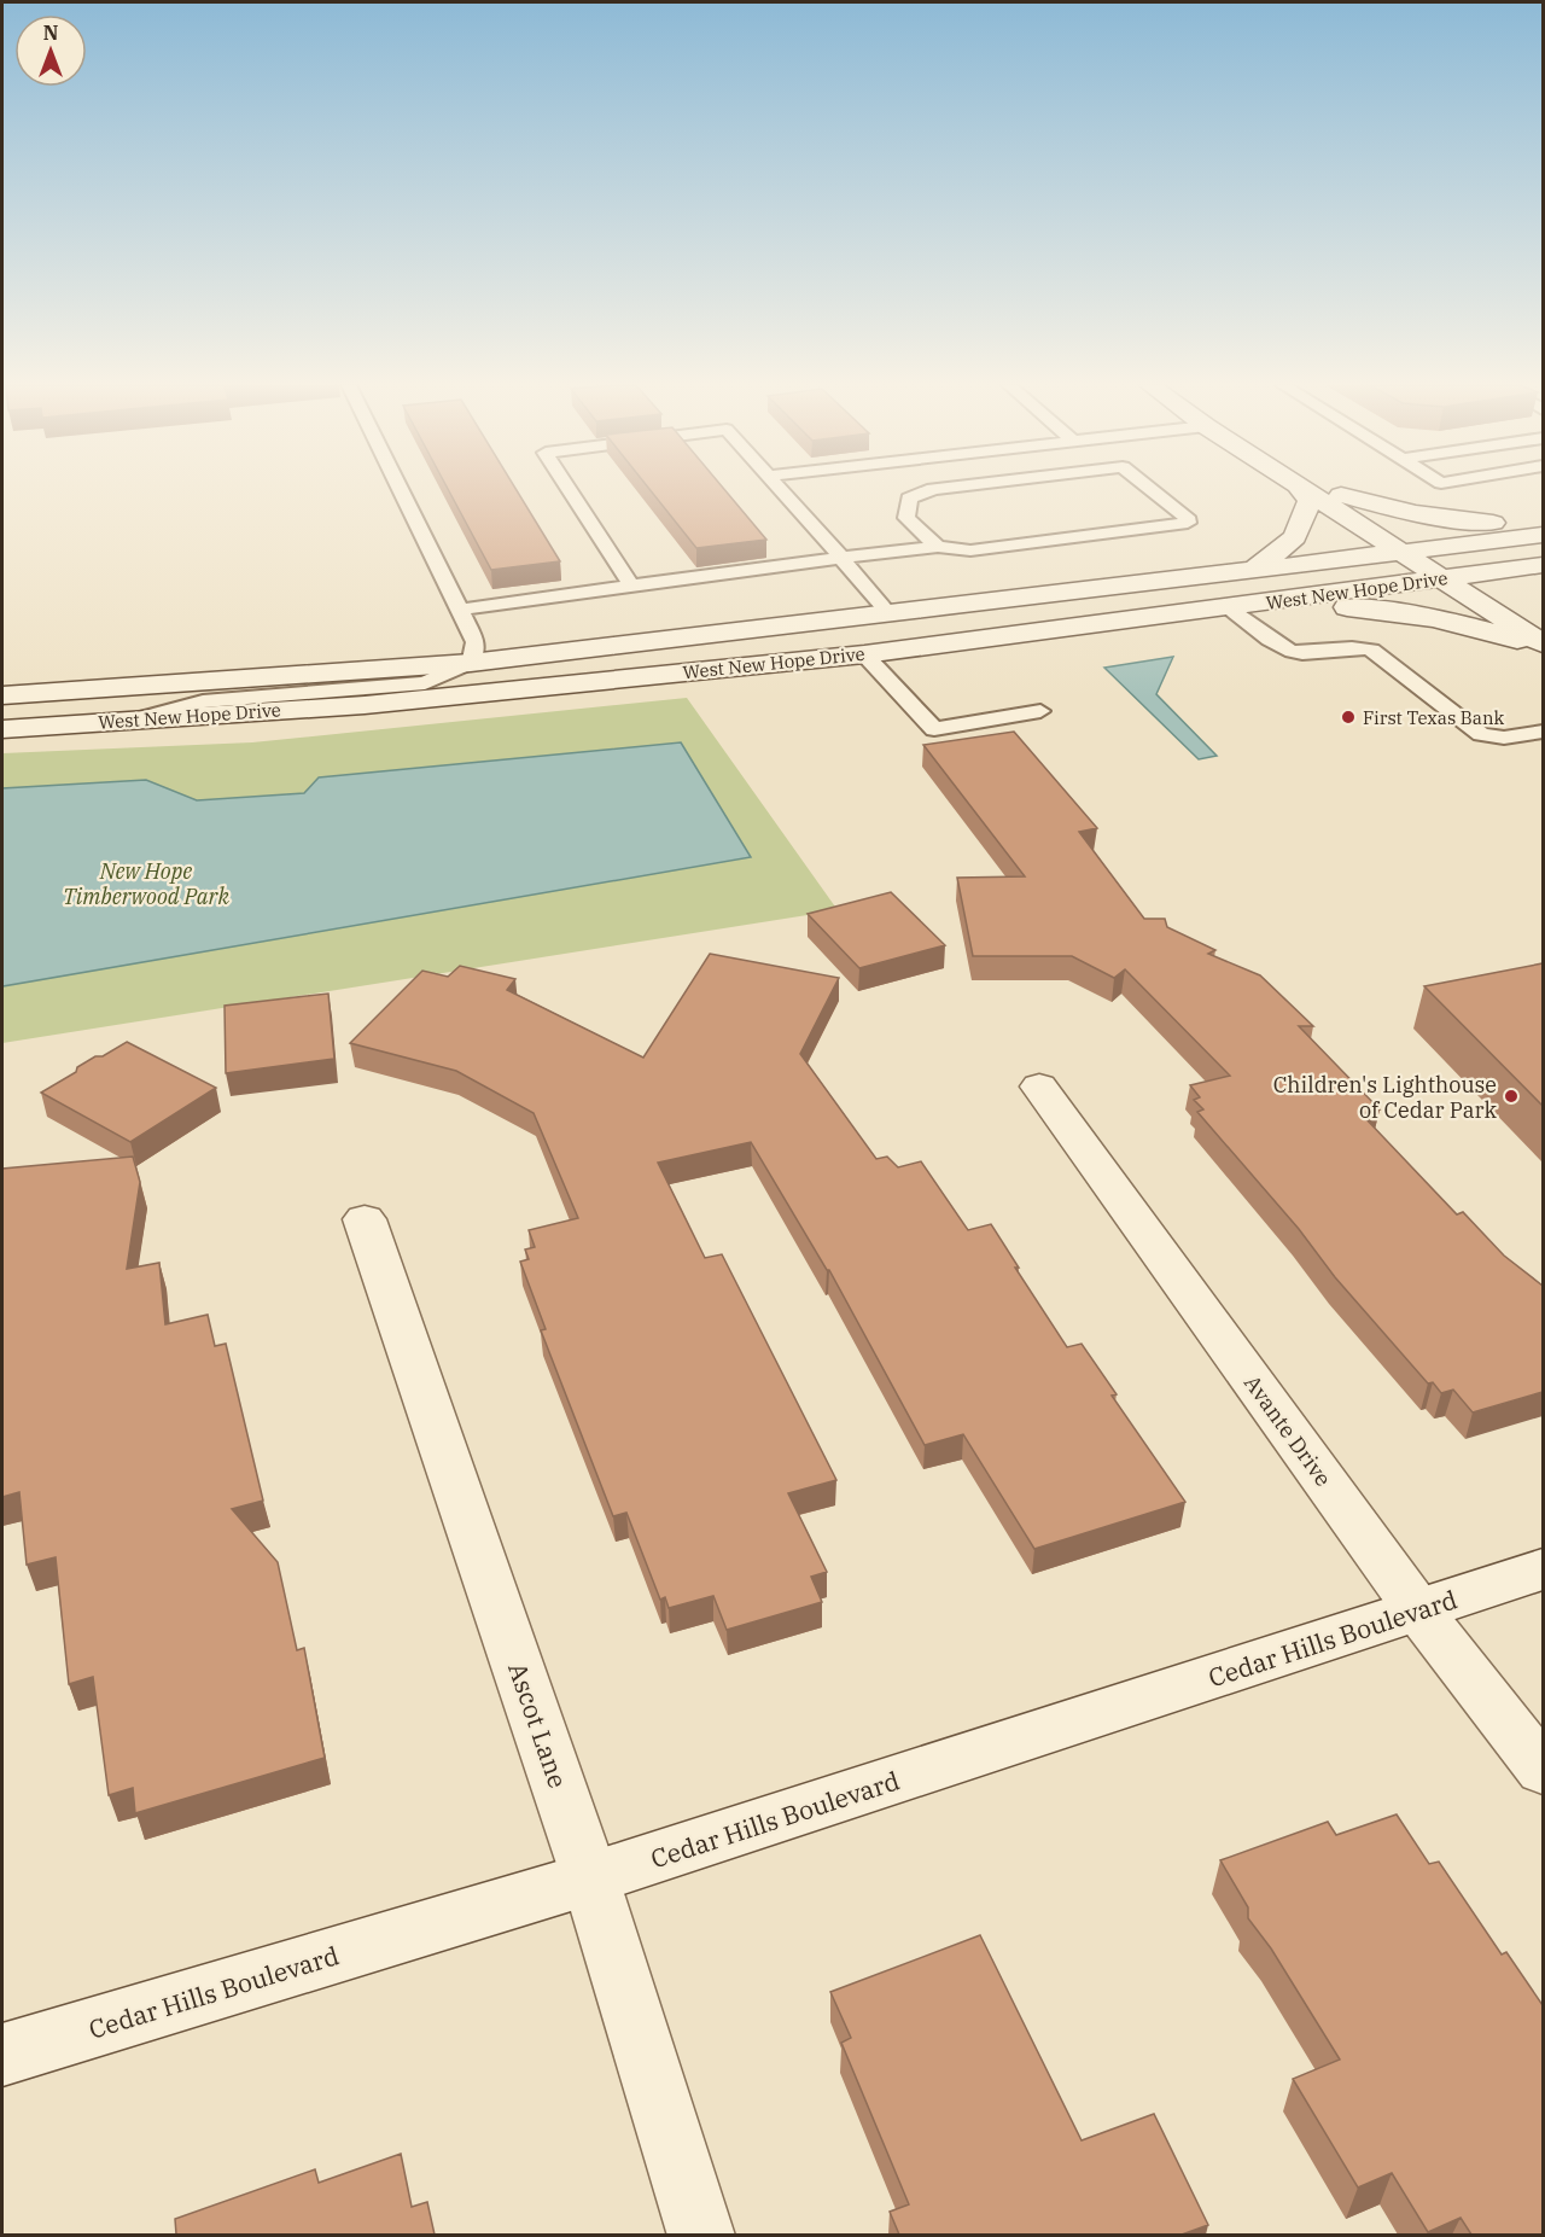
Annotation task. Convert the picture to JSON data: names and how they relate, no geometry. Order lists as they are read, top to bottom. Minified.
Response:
{"streets":{"main road":["West New Hope Drive","Avante Drive","Cedar Hills Boulevard","Ascot Lane"]},"crossings":[["Avante Drive","Cedar Hills Boulevard"],["Cedar Hills Boulevard","Ascot Lane"]],"parks":["New Hope Timberwood Park"],"places":["First Texas Bank","Children's Lighthouse of Cedar Park"],"north":"top"}
